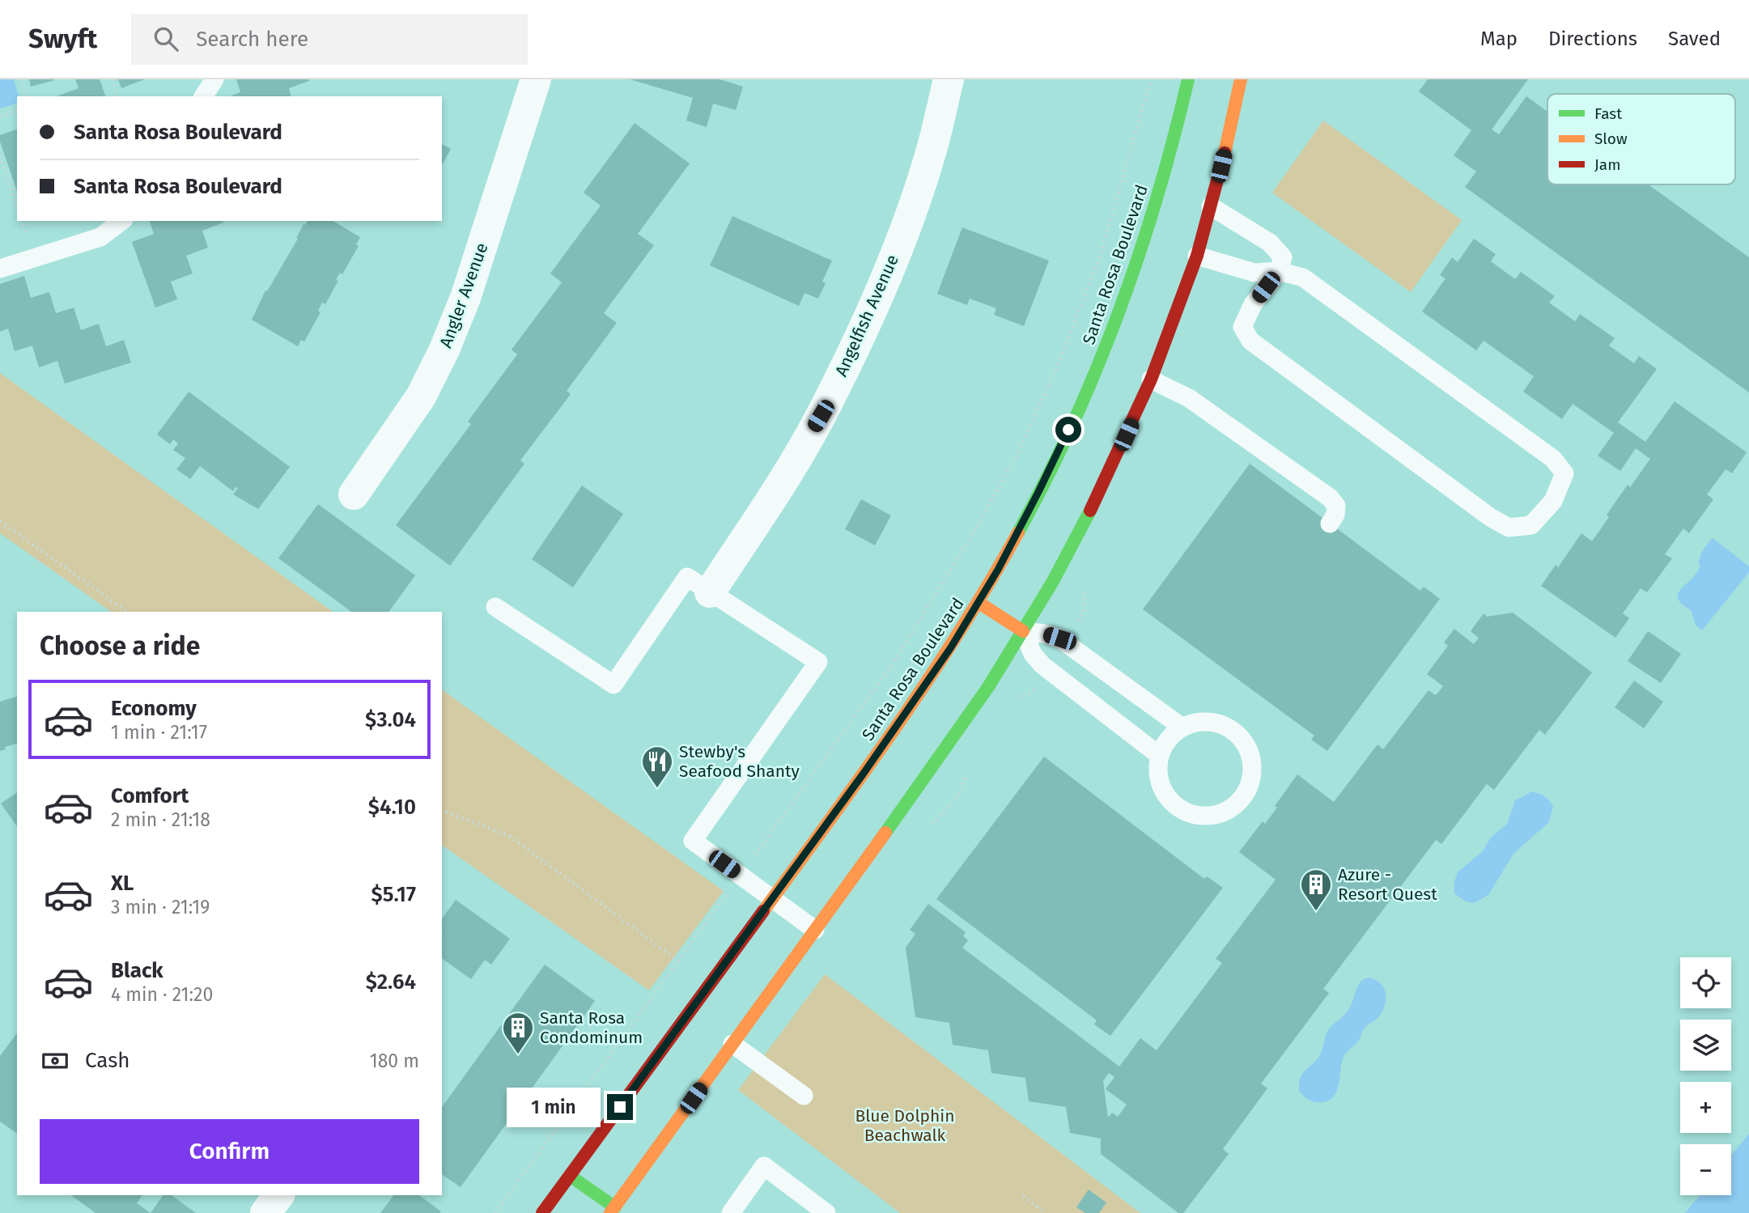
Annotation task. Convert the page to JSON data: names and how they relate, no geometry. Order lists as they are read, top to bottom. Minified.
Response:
{"streets":{"street":["Santa Rosa Boulevard","Angler Avenue","Angelfish Avenue"]},"parks":["Blue Dolphin Beachwalk"],"places":{"restaurant":["Stewby's Seafood Shanty"],"building":["Azure - Resort Quest","Santa Rosa Condominum"]},"legend":["Fast","Slow","Jam"],"page":{"header":"Swyft","search":"Search here","nav":["Map","Directions","Saved"],"banner":["Santa Rosa Boulevard","Santa Rosa Boulevard"],"heading":"Choose a ride","list":[{"name":"Economy","note":"1 min · 21:17","value":"$3.04"},{"name":"Comfort","note":"2 min · 21:18","value":"$4.10"},{"name":"XL","note":"3 min · 21:19","value":"$5.17"},{"name":"Black","note":"4 min · 21:20","value":"$2.64"}],"map_buttons":["+","−"],"pay":["Cash","180 m"],"bubble":"1 min","buttons":"Confirm"}}
